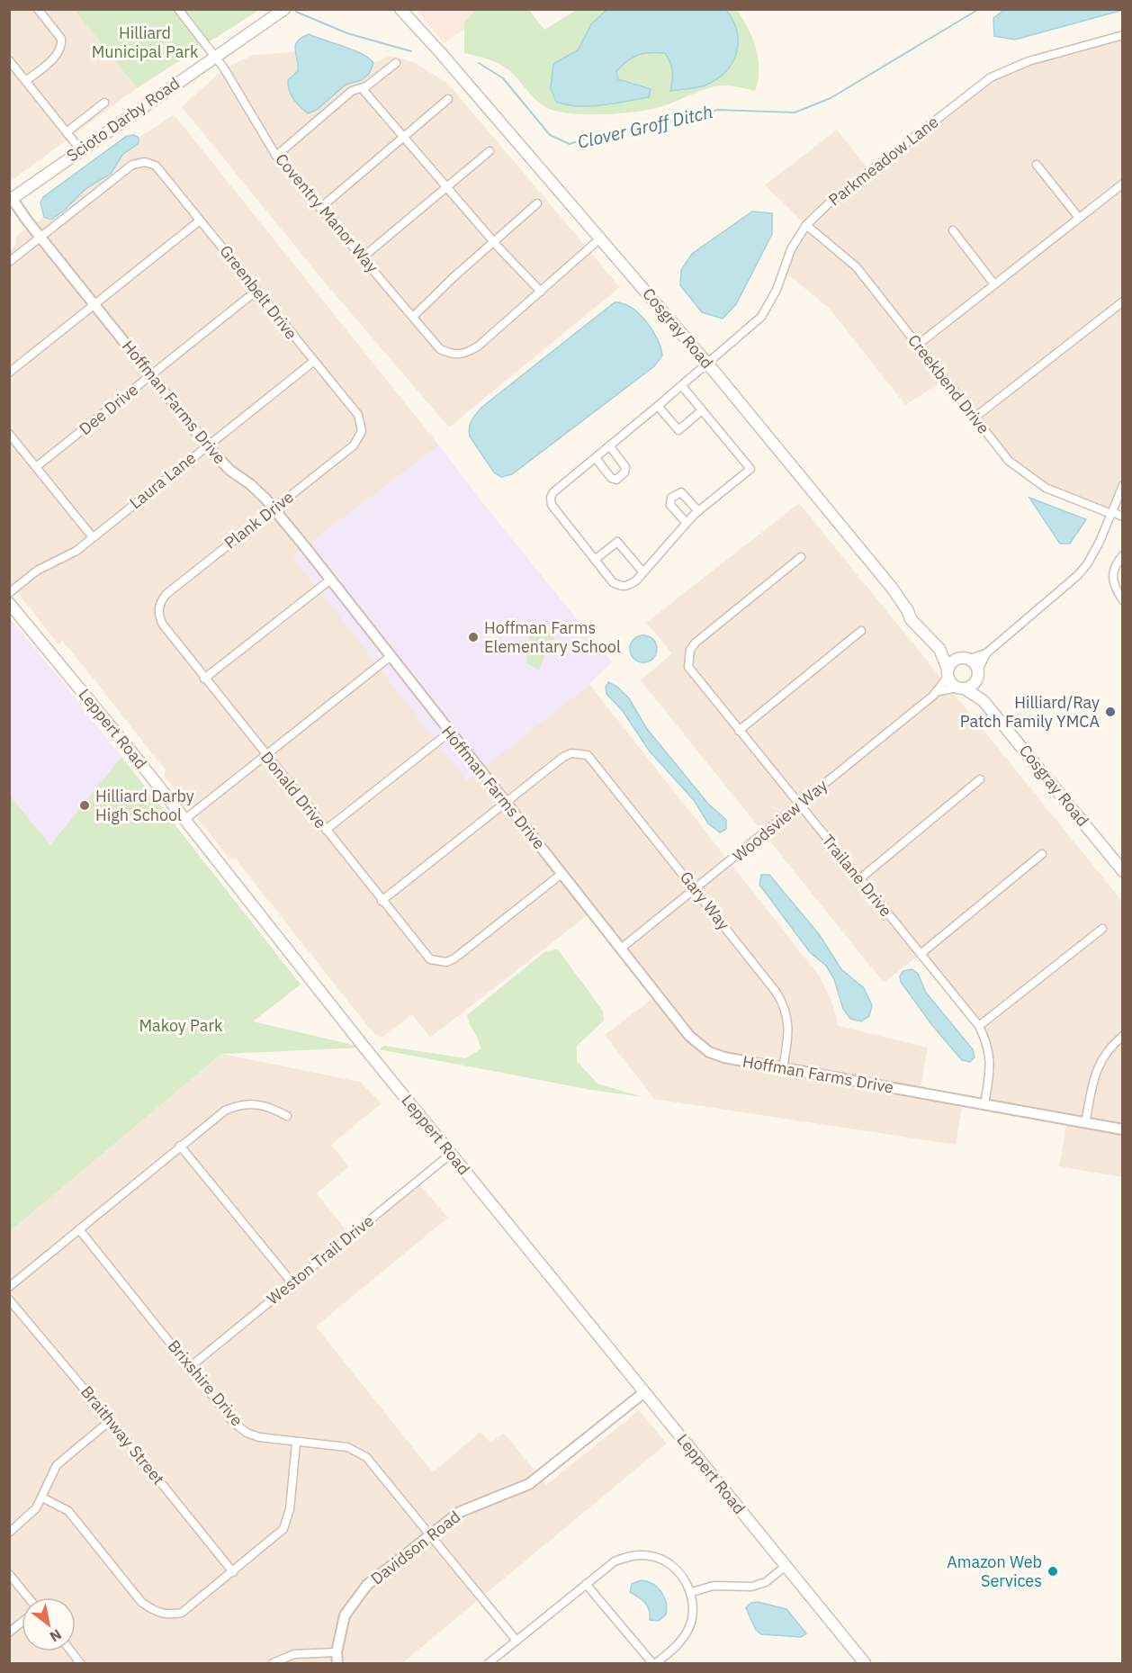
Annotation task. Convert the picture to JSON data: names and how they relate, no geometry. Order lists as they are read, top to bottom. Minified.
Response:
{"streets":{"main road":["Scioto Darby Road","Cosgray Road","Leppert Road"],"street":["Parkmeadow Lane","Coventry Manor Way","Greenbelt Drive","Creekbend Drive","Hoffman Farms Drive","Dee Drive","Laura Lane","Plank Drive","Donald Drive","Woodsview Way","Trailane Drive","Gary Way","Weston Trail Drive","Brixshire Drive","Braithway Street","Davidson Road"]},"crossings":[["Scioto Darby Road","Coventry Manor Way"],["Scioto Darby Road","Hoffman Farms Drive"],["Parkmeadow Lane","Cosgray Road"],["Parkmeadow Lane","Creekbend Drive"],["Greenbelt Drive","Hoffman Farms Drive"],["Greenbelt Drive","Dee Drive"],["Greenbelt Drive","Laura Lane"],["Greenbelt Drive","Plank Drive"],["Cosgray Road","Woodsview Way"],["Hoffman Farms Drive","Dee Drive"],["Hoffman Farms Drive","Laura Lane"],["Hoffman Farms Drive","Plank Drive"],["Hoffman Farms Drive","Donald Drive"],["Hoffman Farms Drive","Woodsview Way"],["Hoffman Farms Drive","Trailane Drive"],["Hoffman Farms Drive","Gary Way"],["Plank Drive","Donald Drive"],["Leppert Road","Weston Trail Drive"],["Leppert Road","Davidson Road"],["Woodsview Way","Trailane Drive"],["Woodsview Way","Gary Way"],["Weston Trail Drive","Brixshire Drive"],["Brixshire Drive","Davidson Road"]],"water":["Clover Groff Ditch"],"parks":["Hilliard Municipal Park","Makoy Park"],"places":["Hoffman Farms Elementary School","Hilliard/Ray Patch Family YMCA","Hilliard Darby High School","Amazon Web Services"],"north":"bottom right"}
